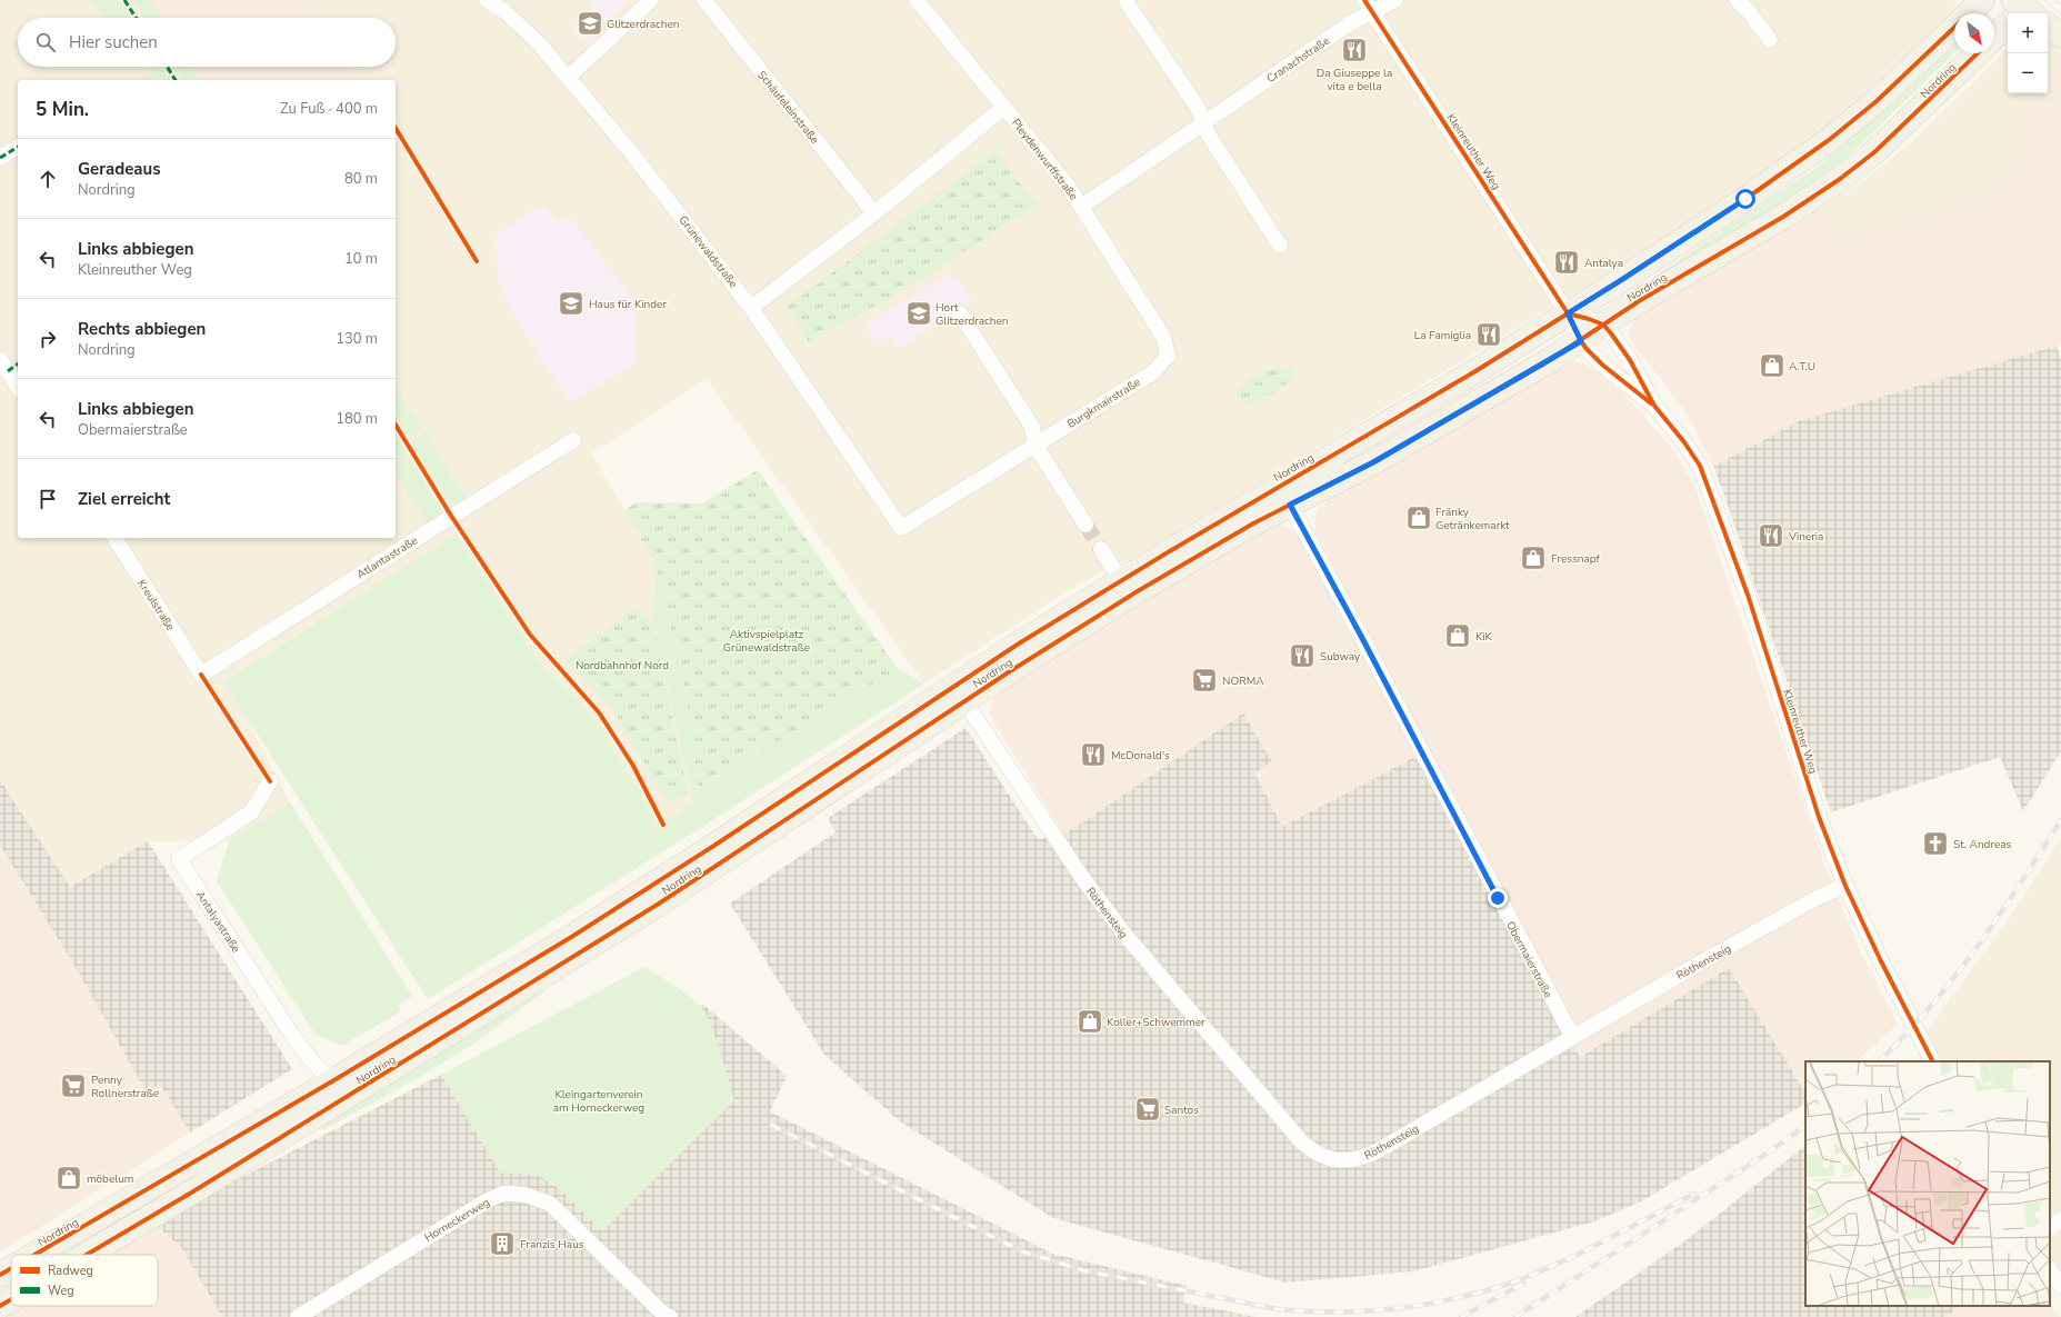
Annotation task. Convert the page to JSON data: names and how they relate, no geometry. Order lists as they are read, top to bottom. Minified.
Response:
{"streets":{"main road":["Nordring"],"street":["Cranachstraße","Schäufeleinstraße","Kleinreuther Weg","Pleydenwurffstraße","Grünewaldstraße","Burgkmairstraße","Atlantastraße","Kreulstraße","Röthensteig","Antalyastraße","Obermaierstraße","Horneckerweg"]},"crossings":[["Cranachstraße","Kleinreuther Weg"],["Cranachstraße","Pleydenwurffstraße"],["Nordring","Kleinreuther Weg"],["Nordring","Röthensteig"],["Nordring","Antalyastraße"],["Nordring","Obermaierstraße"],["Kleinreuther Weg","Röthensteig"],["Pleydenwurffstraße","Burgkmairstraße"],["Grünewaldstraße","Burgkmairstraße"],["Atlantastraße","Kreulstraße"],["Röthensteig","Obermaierstraße"]],"parks":["Aktivspielplatz Grünewaldstraße","Nordbahnhof Nord","Kleingartenverein am Horneckerweg"],"places":{"school or university":["Glitzerdrachen","Haus für Kinder","Hort Glitzerdrachen"],"restaurant":["Da Giuseppe la vita e bella","Antalya","La Famiglia","Vineria","Subway","McDonald's"],"shop":["A.T.U","Fränky Getränkemarkt","Fressnapf","KiK","Koller+Schwemmer","möbelum"],"supermarket":["NORMA","Penny Rollnerstraße","Santos"],"church":["St. Andreas"],"building":["Franzis Haus"]},"legend":["Radweg","Weg"],"north":"bottom right","page":{"map_buttons":["+","−"],"search":"Hier suchen","heading":["5 Min.","Zu Fuß · 400 m"],"list":[["Geradeaus","Nordring","80 m"],["Links abbiegen","Kleinreuther Weg","10 m"],["Rechts abbiegen","Nordring","130 m"],["Links abbiegen","Obermaierstraße","180 m"],"Ziel erreicht"]}}
